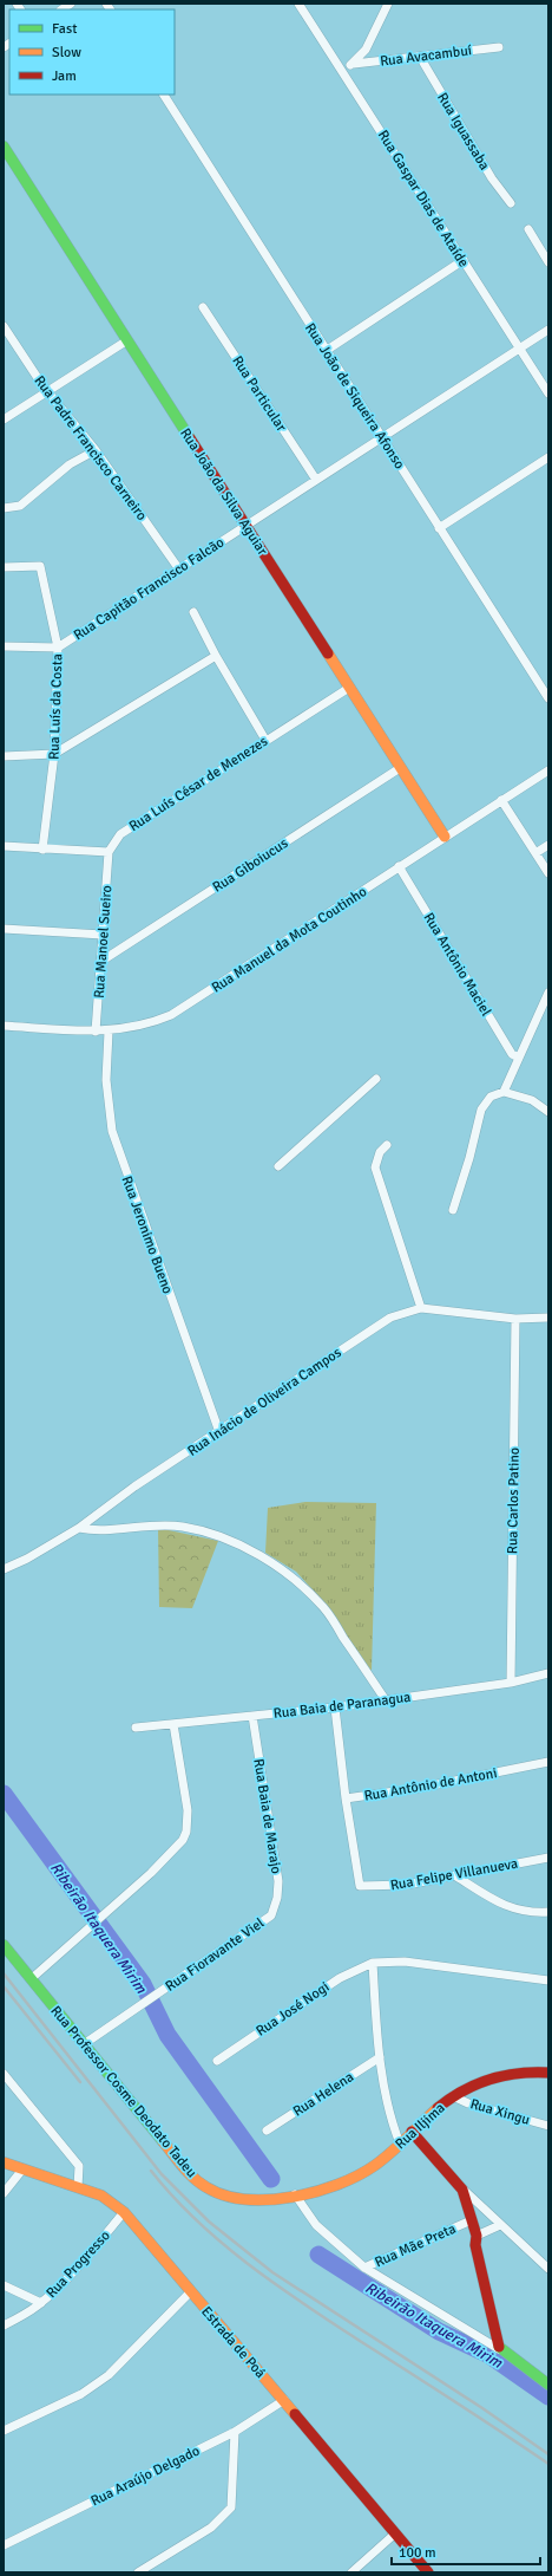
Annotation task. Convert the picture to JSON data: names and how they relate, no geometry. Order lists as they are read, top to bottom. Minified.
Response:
{"streets":{"main road":["Rua João da Silva Aguiar","Rua Professor Cosme Deodato Tadeu","Rua Iljima","Estrada de Poá"],"street":["Rua Avacambuí","Rua Iguassaba","Rua Gaspar Dias de Ataíde","Rua Particular","Rua João de Siqueira Afonso","Rua Padre Francisco Carneiro","Rua Capitão Francisco Falcão","Rua Luís da Costa","Rua Luís César de Menezes","Rua Giboiucus","Rua Manuel da Mota Coutinho","Rua Manoel Sueiro","Rua Antônio Maciel","Rua Jeronimo Bueno","Rua Inácio de Oliveira Campos","Rua Carlos Patino","Rua Baia de Paranagua","Rua Antônio de Antoni","Rua Baia de Marajo","Rua Felipe Villanueva","Rua Fioravante Viel","Rua José Nogi","Rua Helena","Rua Xingu","Rua Mãe Preta","Rua Progresso","Rua Araújo Delgado"]},"crossings":[["Rua Avacambuí","Rua Iguassaba"],["Rua Gaspar Dias de Ataíde","Rua Capitão Francisco Falcão"],["Rua Particular","Rua Capitão Francisco Falcão"],["Rua João de Siqueira Afonso","Rua Capitão Francisco Falcão"],["Rua Padre Francisco Carneiro","Rua Capitão Francisco Falcão"],["Rua João da Silva Aguiar","Rua Capitão Francisco Falcão"],["Rua João da Silva Aguiar","Rua Luís César de Menezes"],["Rua João da Silva Aguiar","Rua Giboiucus"],["Rua João da Silva Aguiar","Rua Manuel da Mota Coutinho"],["Rua Capitão Francisco Falcão","Rua Luís da Costa"],["Rua Luís César de Menezes","Rua Manoel Sueiro"],["Rua Giboiucus","Rua Manoel Sueiro"],["Rua Manuel da Mota Coutinho","Rua Manoel Sueiro"],["Rua Manuel da Mota Coutinho","Rua Antônio Maciel"],["Rua Manuel da Mota Coutinho","Rua Jeronimo Bueno"],["Rua Jeronimo Bueno","Rua Inácio de Oliveira Campos"],["Rua Inácio de Oliveira Campos","Rua Carlos Patino"],["Rua Carlos Patino","Rua Baia de Paranagua"],["Rua Baia de Paranagua","Rua Antônio de Antoni"],["Rua Baia de Paranagua","Rua Baia de Marajo"],["Rua Antônio de Antoni","Rua Felipe Villanueva"],["Rua Baia de Marajo","Rua Fioravante Viel"],["Rua Fioravante Viel","Rua Professor Cosme Deodato Tadeu"],["Rua Professor Cosme Deodato Tadeu","Rua Iljima"],["Rua Xingu","Rua Iljima"],["Rua Progresso","Estrada de Poá"],["Estrada de Poá","Rua Araújo Delgado"]],"water":["Ribeirão Itaquera Mirim"],"legend":["Fast","Slow","Jam"],"scale_bar":"100 m"}
